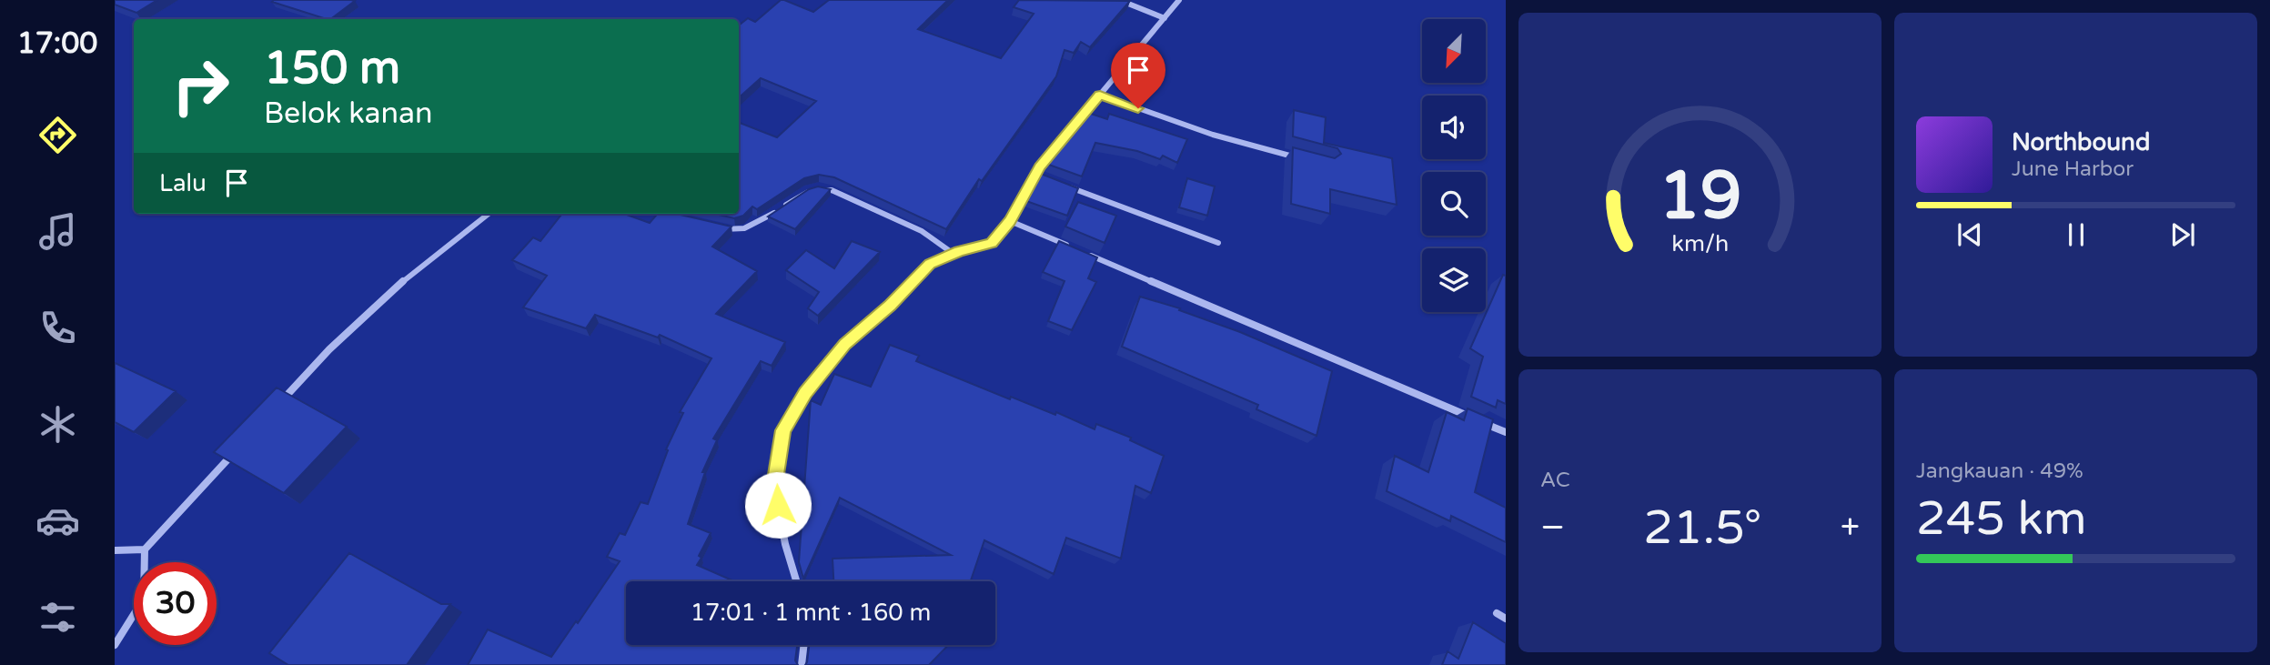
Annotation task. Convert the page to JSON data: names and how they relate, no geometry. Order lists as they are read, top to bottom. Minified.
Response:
{"north":"bottom left","page":{"tabs":"17:00","turn":["150 m","Belok kanan"],"song":["Northbound","June Harbor"],"then":"Lalu","tile":["AC",["Jangkauan · 49%","245 km"]],"heat":["−","21.5°","+"],"limit":"30","trip":"17:01 · 1 mnt · 160 m","gauge":["19","km/h"]}}
